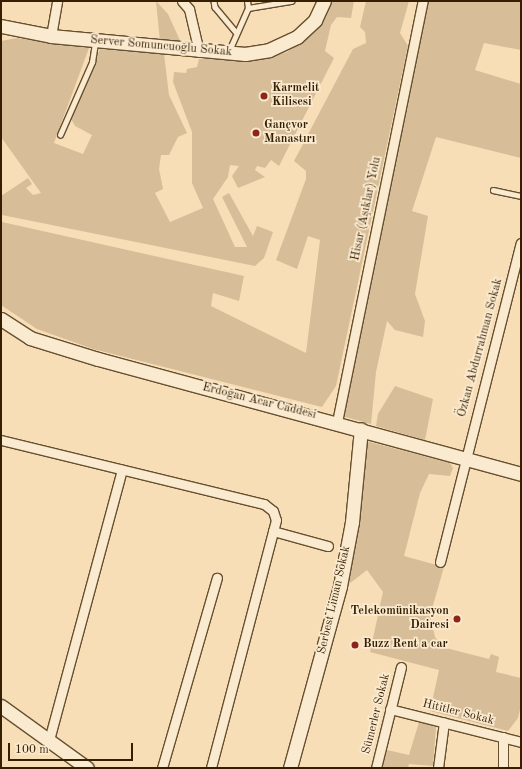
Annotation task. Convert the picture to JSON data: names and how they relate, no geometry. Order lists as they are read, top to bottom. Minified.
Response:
{"streets":{"main road":["Server Somuncuoğlu Sokak","Erdoğan Acar Caddesi","Serbest Liman Sokak"],"street":["Hisar (Aşıklar) Yolu","Özkan Abdurrahman Sokak","Hititler Sokak","Sümerler Sokak"]},"crossings":[["Hisar (Aşıklar) Yolu","Erdoğan Acar Caddesi"],["Özkan Abdurrahman Sokak","Erdoğan Acar Caddesi"],["Erdoğan Acar Caddesi","Serbest Liman Sokak"],["Hititler Sokak","Sümerler Sokak"]],"places":["Karmelit Kilisesi","Gançvor Manastırı","Telekomünikasyon Dairesi","Buzz Rent a car"],"scale_bar":"100 m"}
